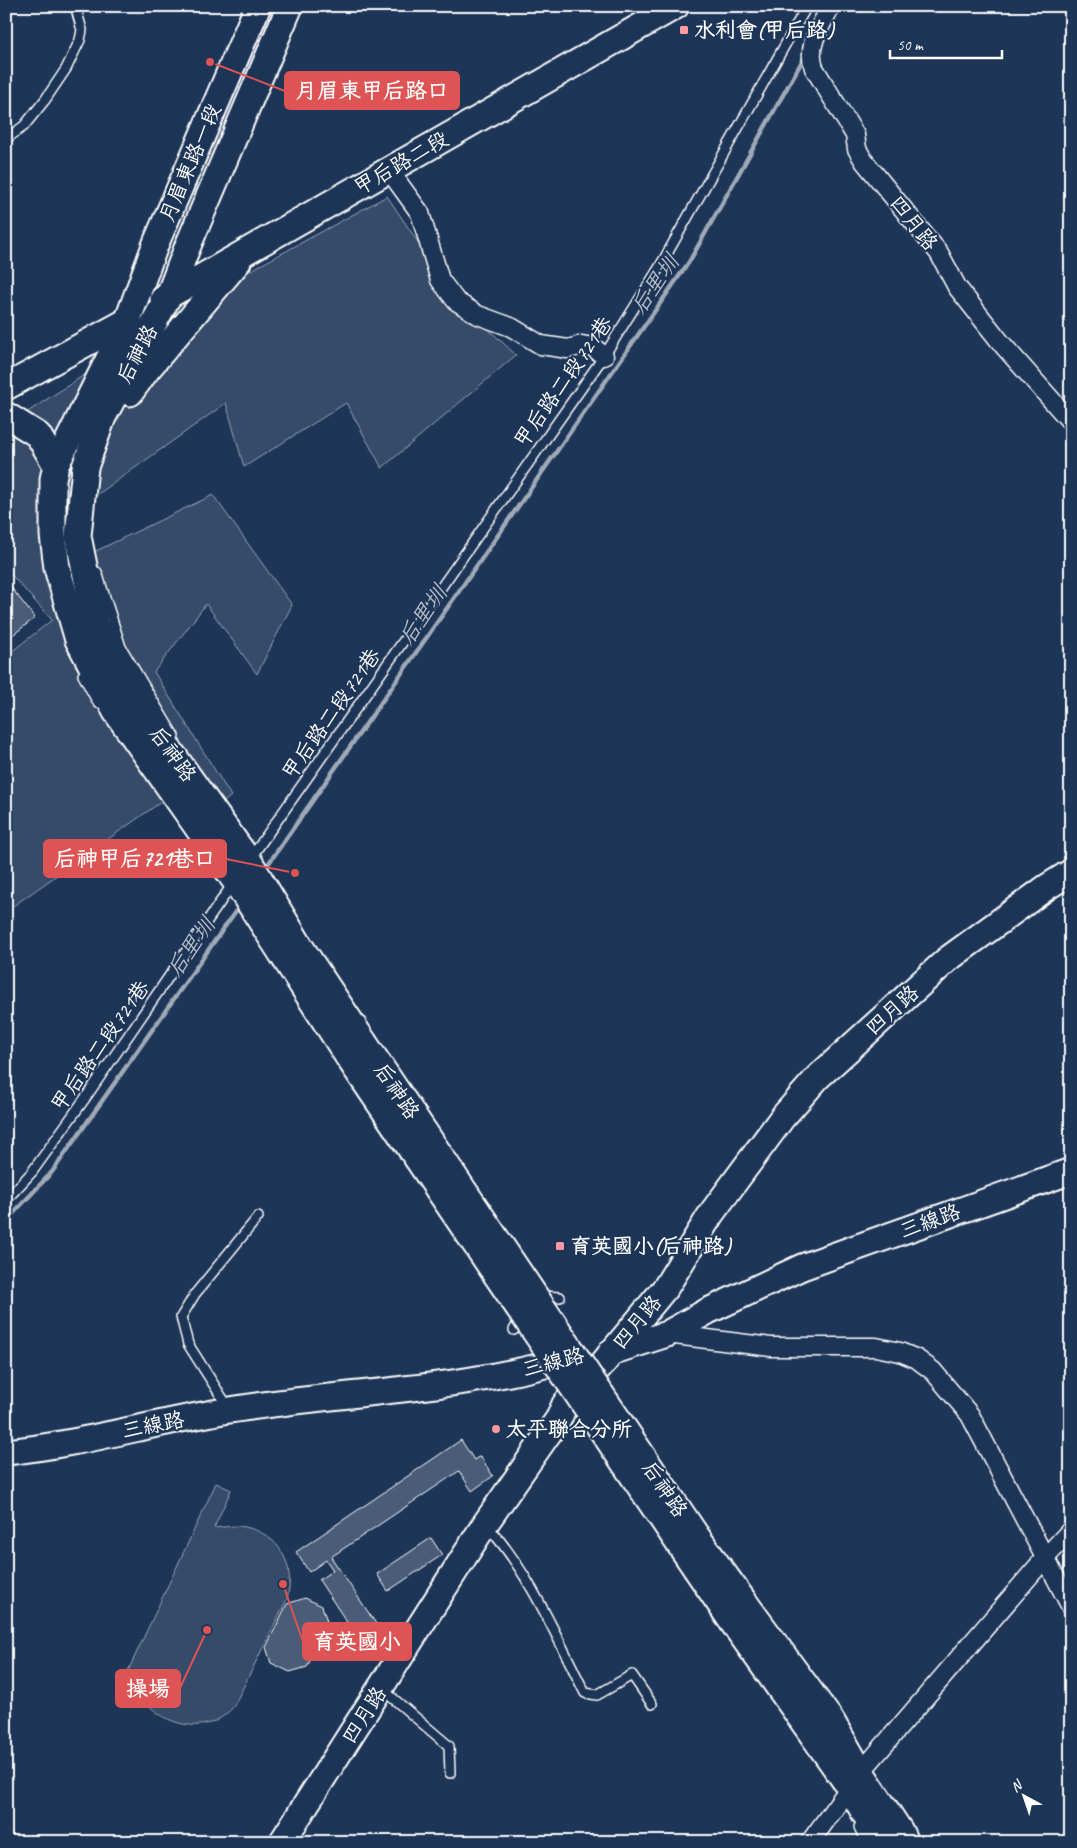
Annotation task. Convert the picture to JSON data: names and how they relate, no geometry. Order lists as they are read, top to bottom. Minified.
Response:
{"streets":{"street":["月眉東路一段","甲后路二段","四月路","后神路","三線路"],"lane":["甲后路二段721巷"]},"crossings":[["月眉東路一段","甲后路二段"],["月眉東路一段","后神路"],["甲后路二段","后神路"],["四月路","三線路"],["后神路","甲后路二段721巷"]],"water":["后里圳"],"places":{"transit":["水利會(甲后路)","育英國小(后神路)"],"other":["月眉東甲后路口","后神甲后721巷口","太平聯合分所","育英國小","操場"]},"scale_bar":"50 m","north":"top left"}
